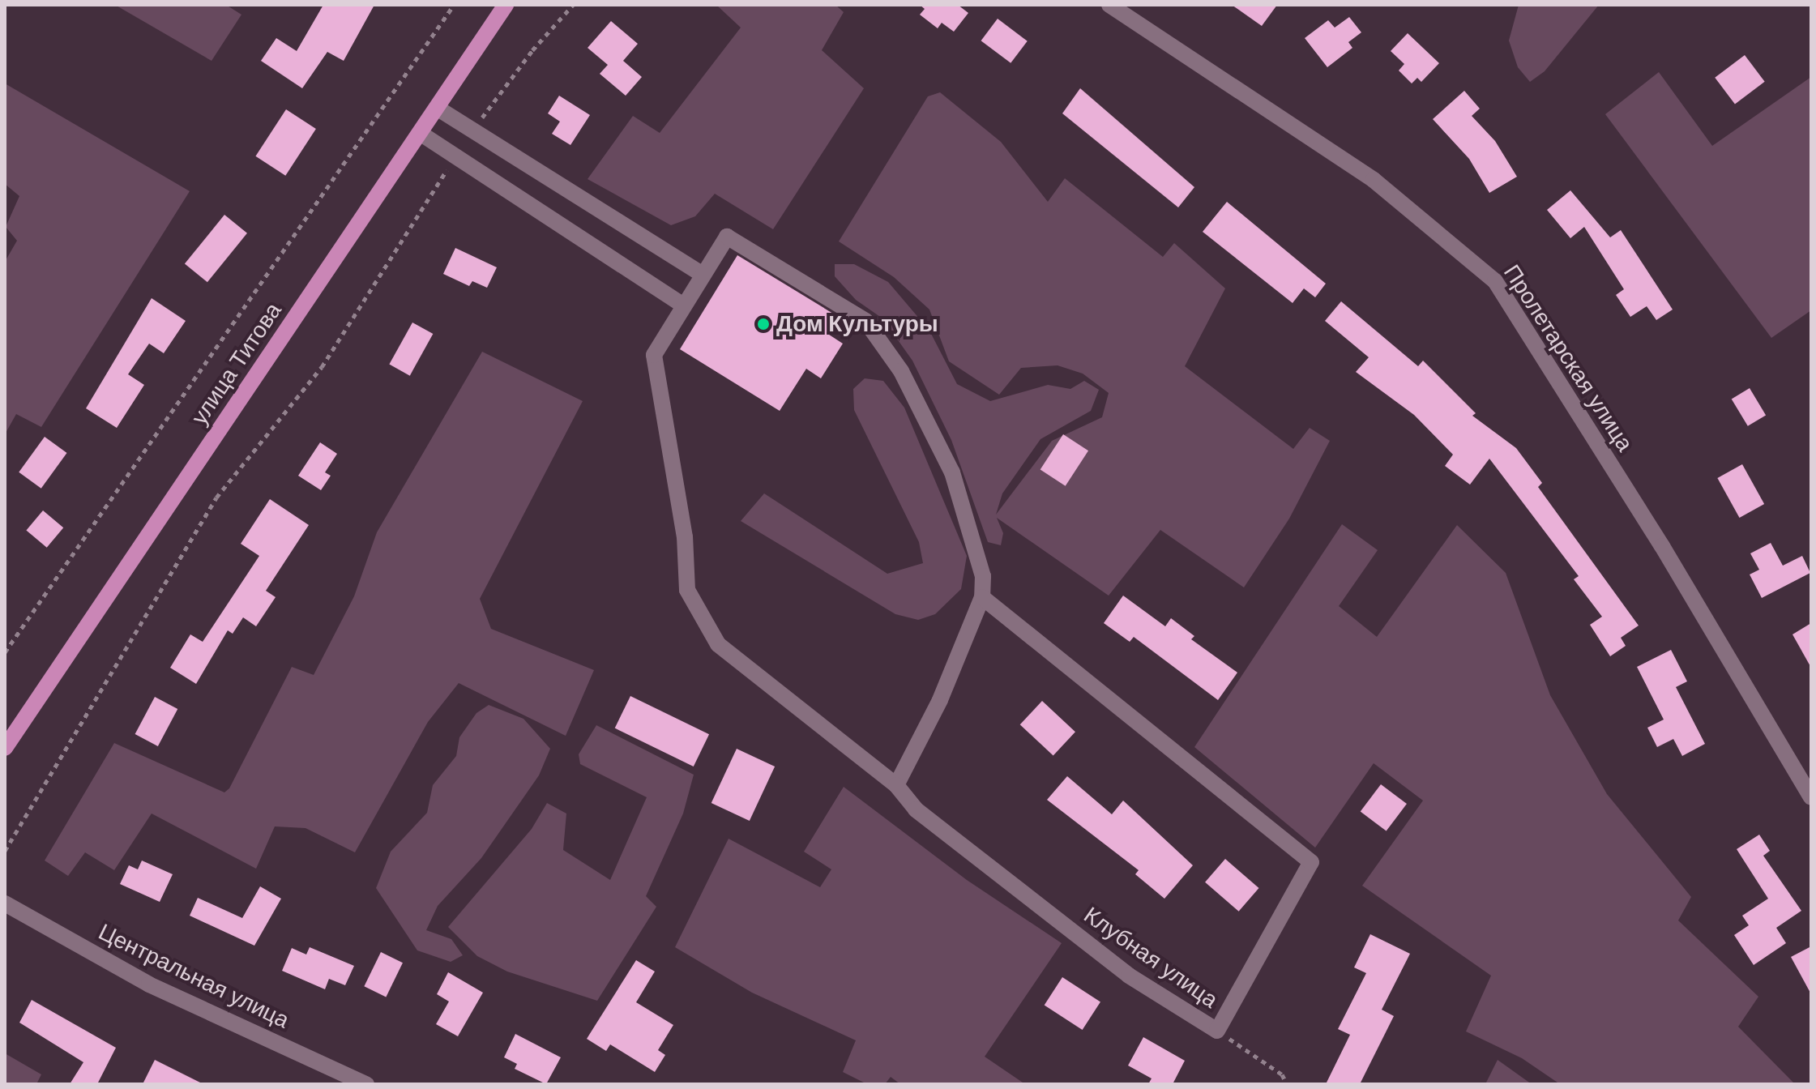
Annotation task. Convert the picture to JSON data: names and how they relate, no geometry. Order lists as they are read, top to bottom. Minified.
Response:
{"streets":{"main road":["улица Титова"],"street":["Пролетарская улица","Клубная улица","Центральная улица"]},"places":["Дом Культуры"]}
